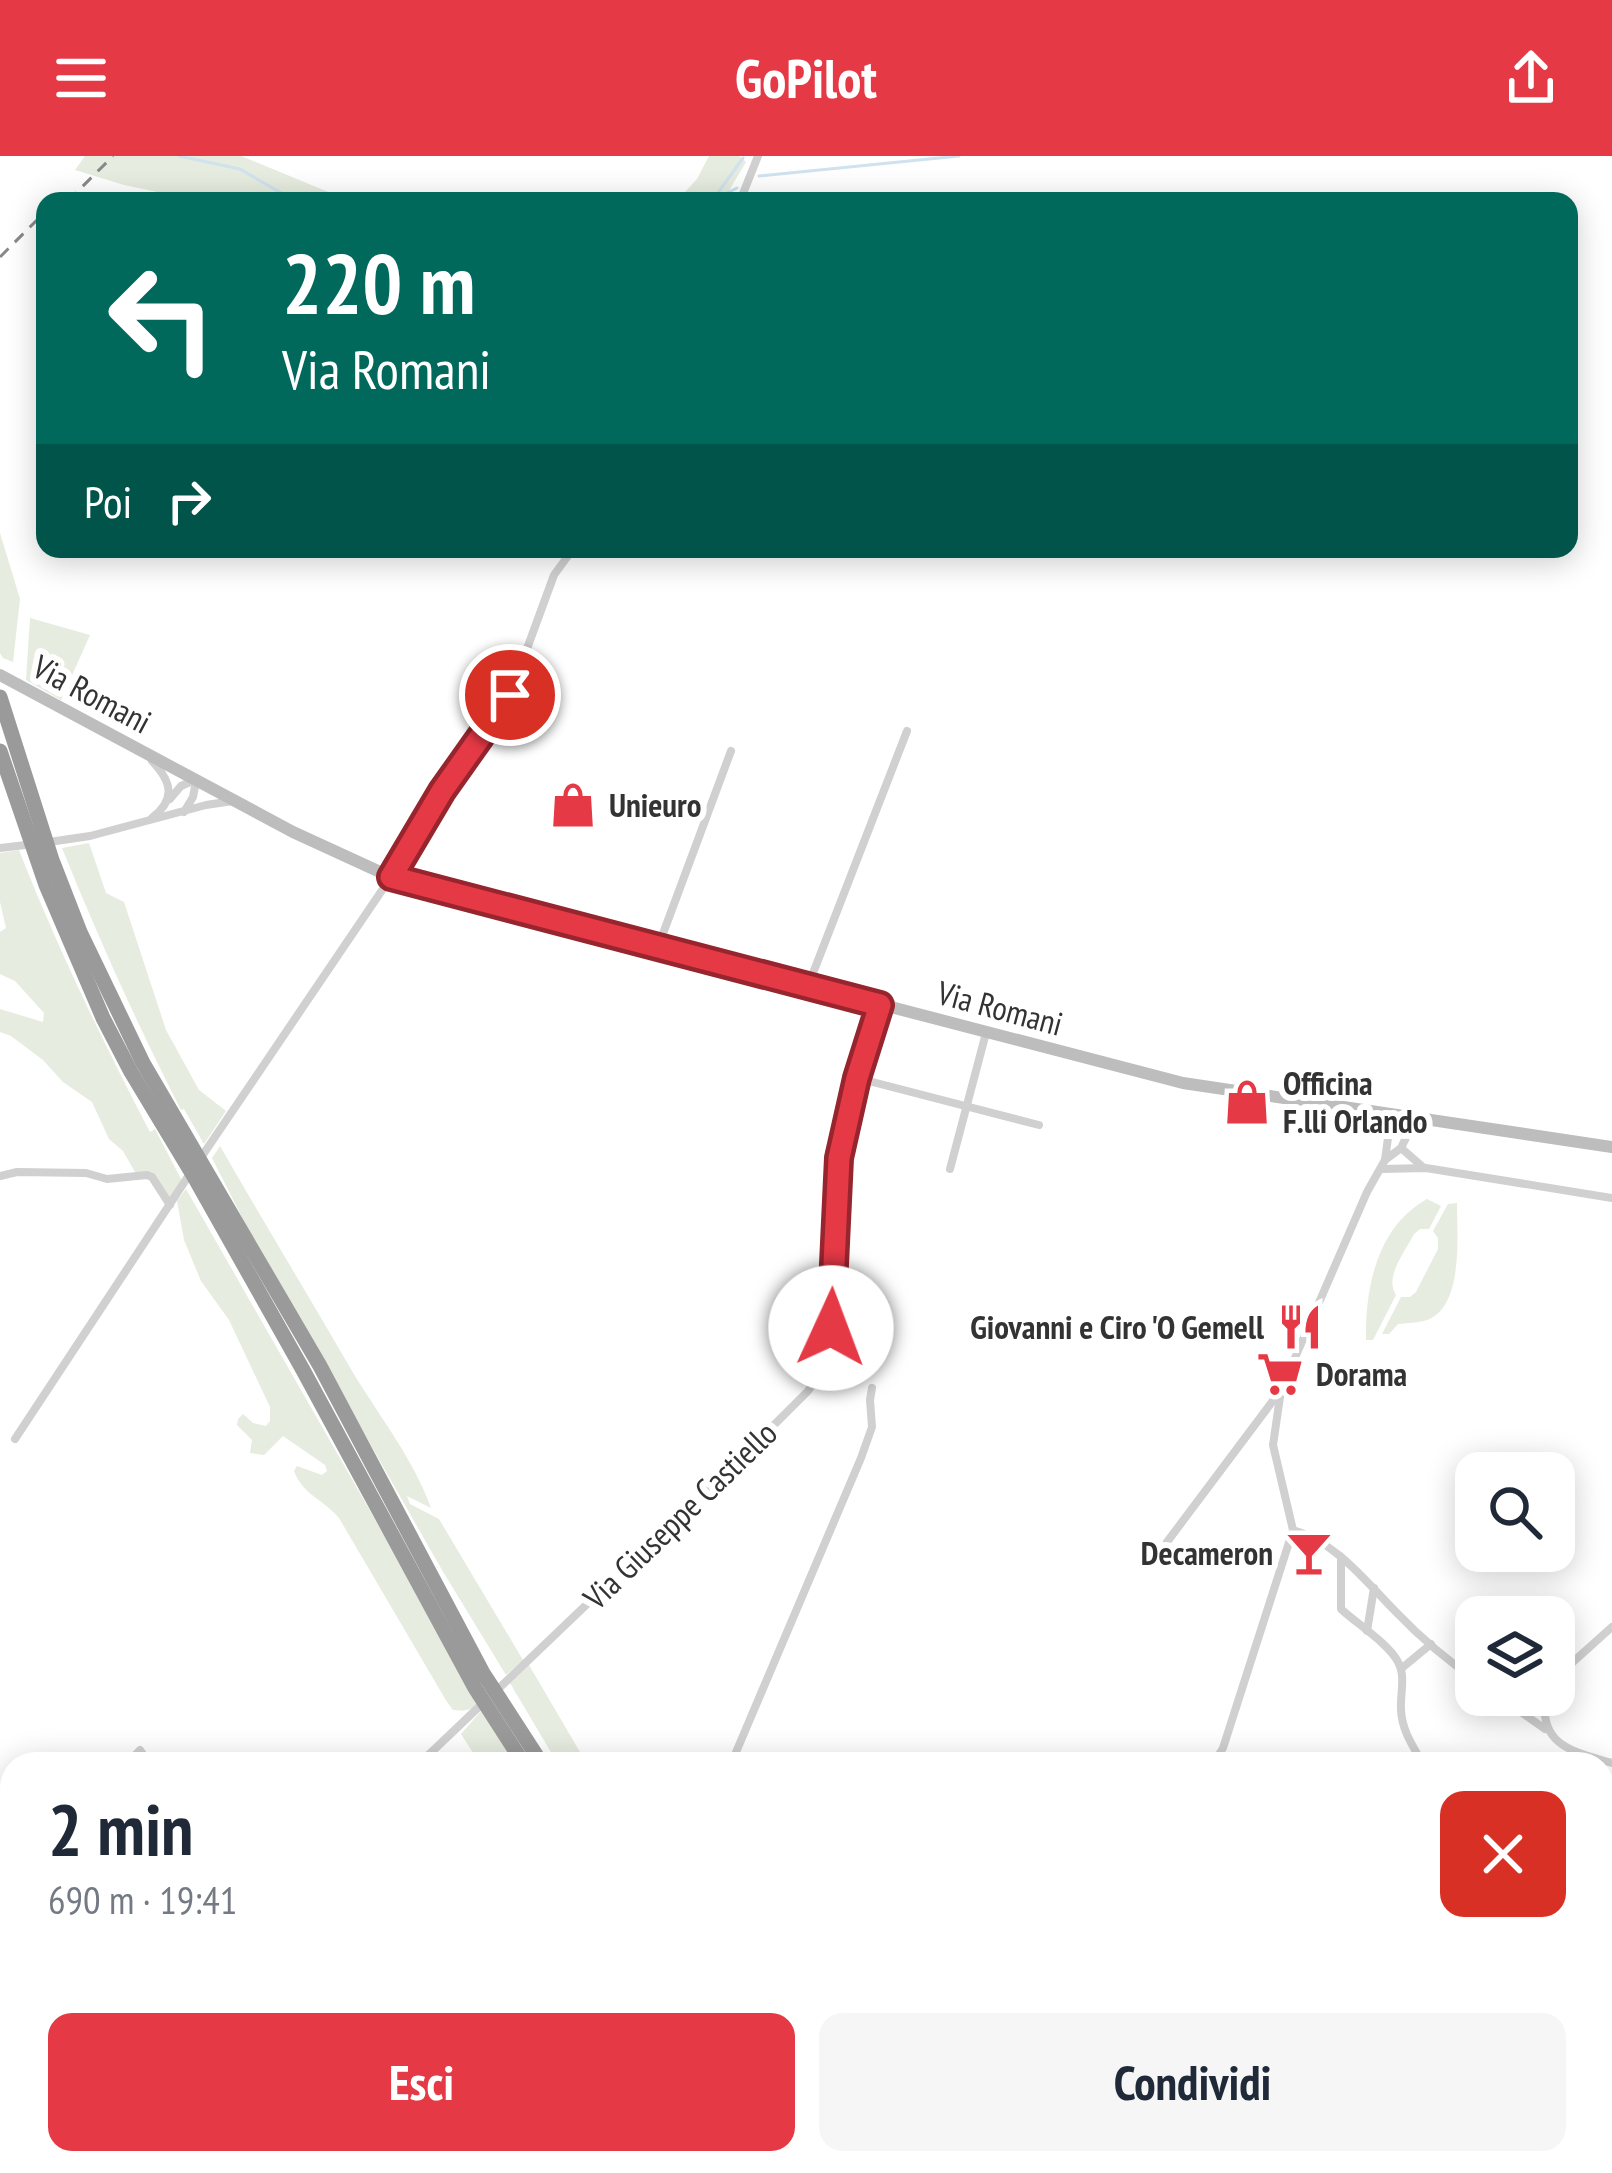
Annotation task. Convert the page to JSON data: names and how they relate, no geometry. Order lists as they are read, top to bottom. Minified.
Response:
{"streets":{"street":["Via Romani","Via Giuseppe Castiello"]},"crossings":[["Via Romani","Via Giuseppe Castiello"]],"places":{"shop":["Unieuro","Officina F.lli Orlando"],"restaurant":["Giovanni e Ciro 'O Gemell"],"supermarket":["Dorama"],"bar":["Decameron"]},"page":{"header":"GoPilot","turn":["220 m","Via Romani"],"then":"Poi","heading":["2 min","690 m · 19:41"],"buttons":["Esci","Condividi"]}}
